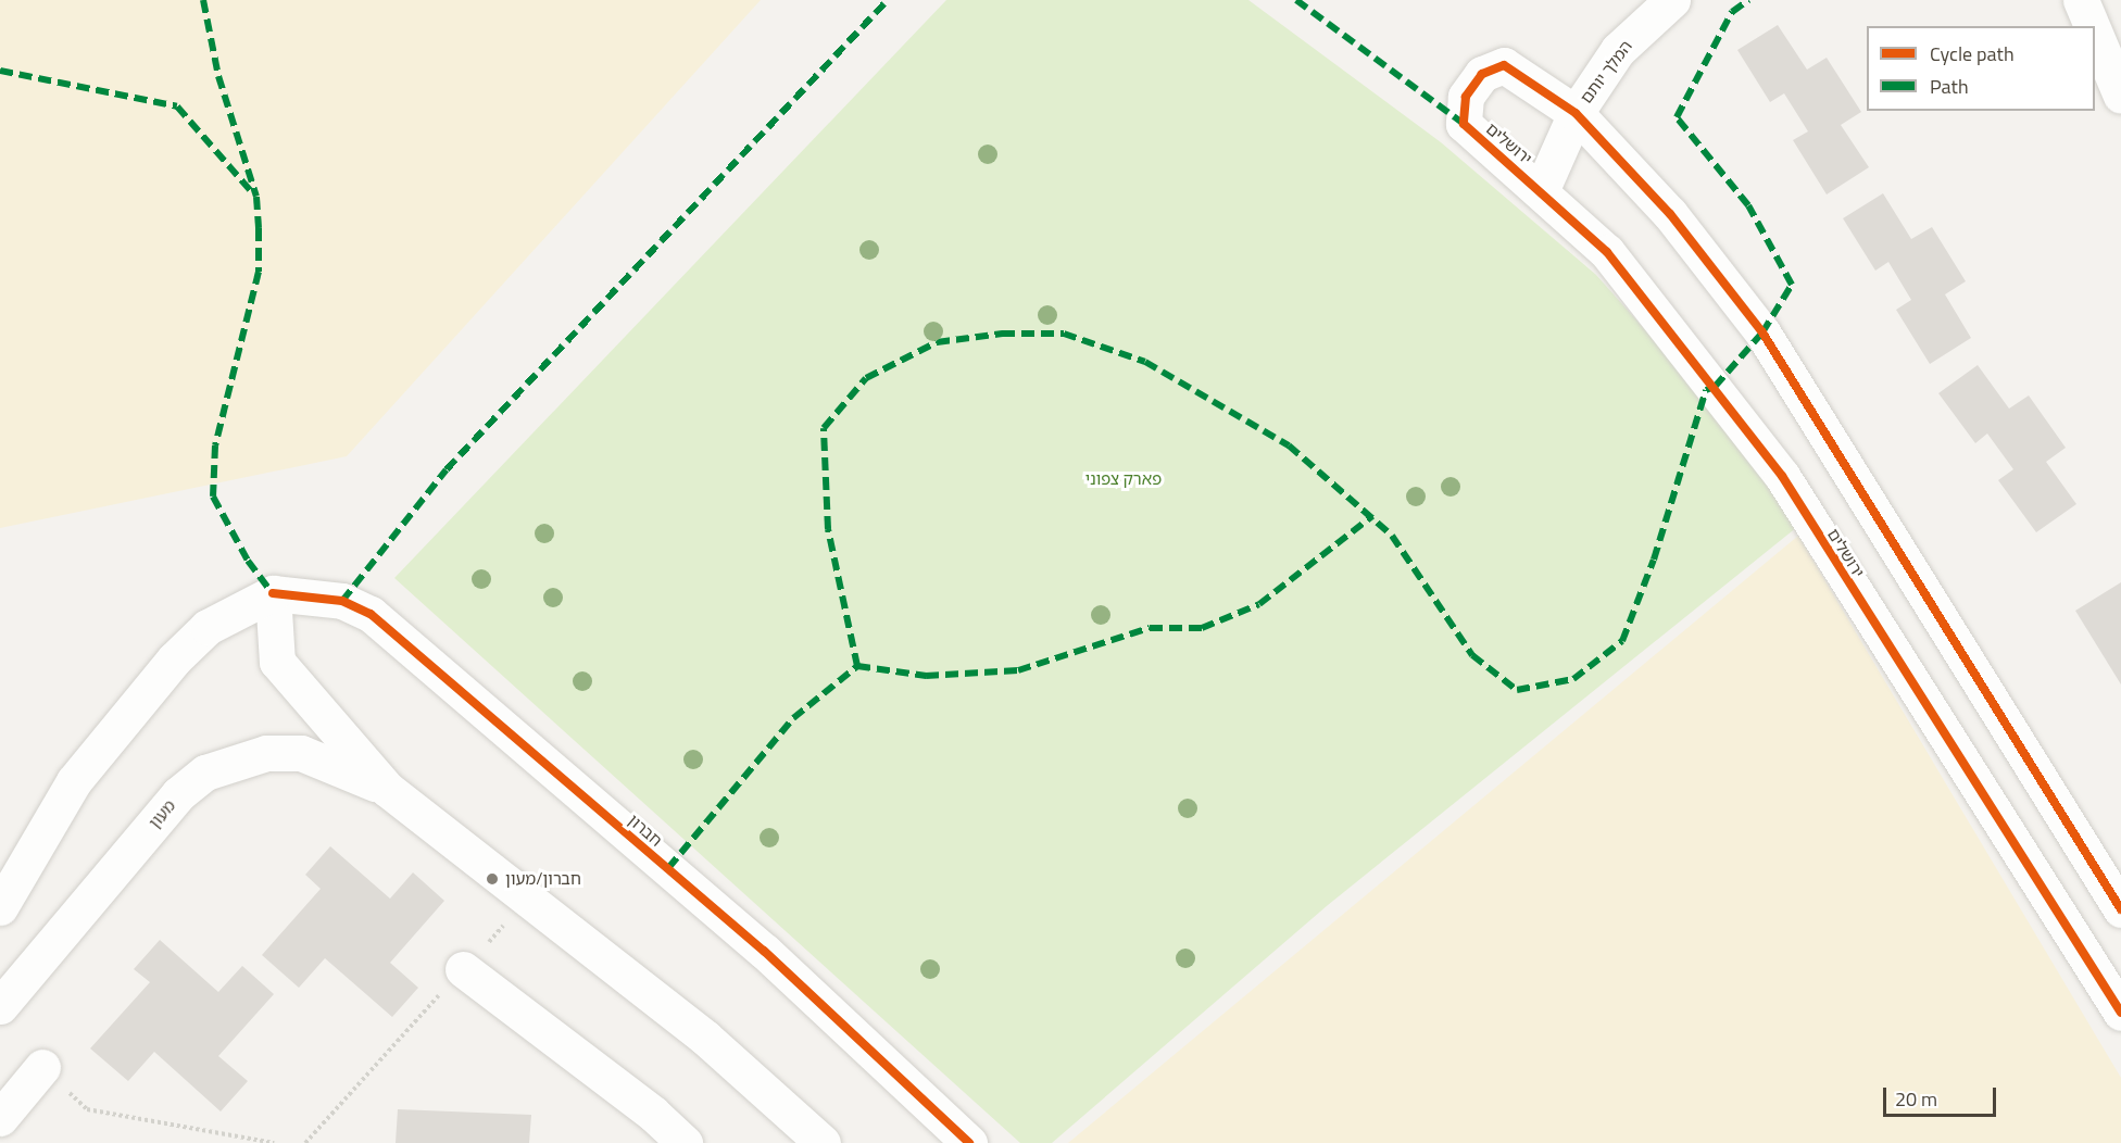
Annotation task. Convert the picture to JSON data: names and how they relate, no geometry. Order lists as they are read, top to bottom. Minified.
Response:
{"streets":{"street":["המלך יותם","ירושלים","מעון","חברון"]},"crossings":[["המלך יותם","ירושלים"]],"parks":["פארק צפוני"],"places":["חברון/מעון"],"legend":["Cycle path","Path"],"scale_bar":"20 m"}
